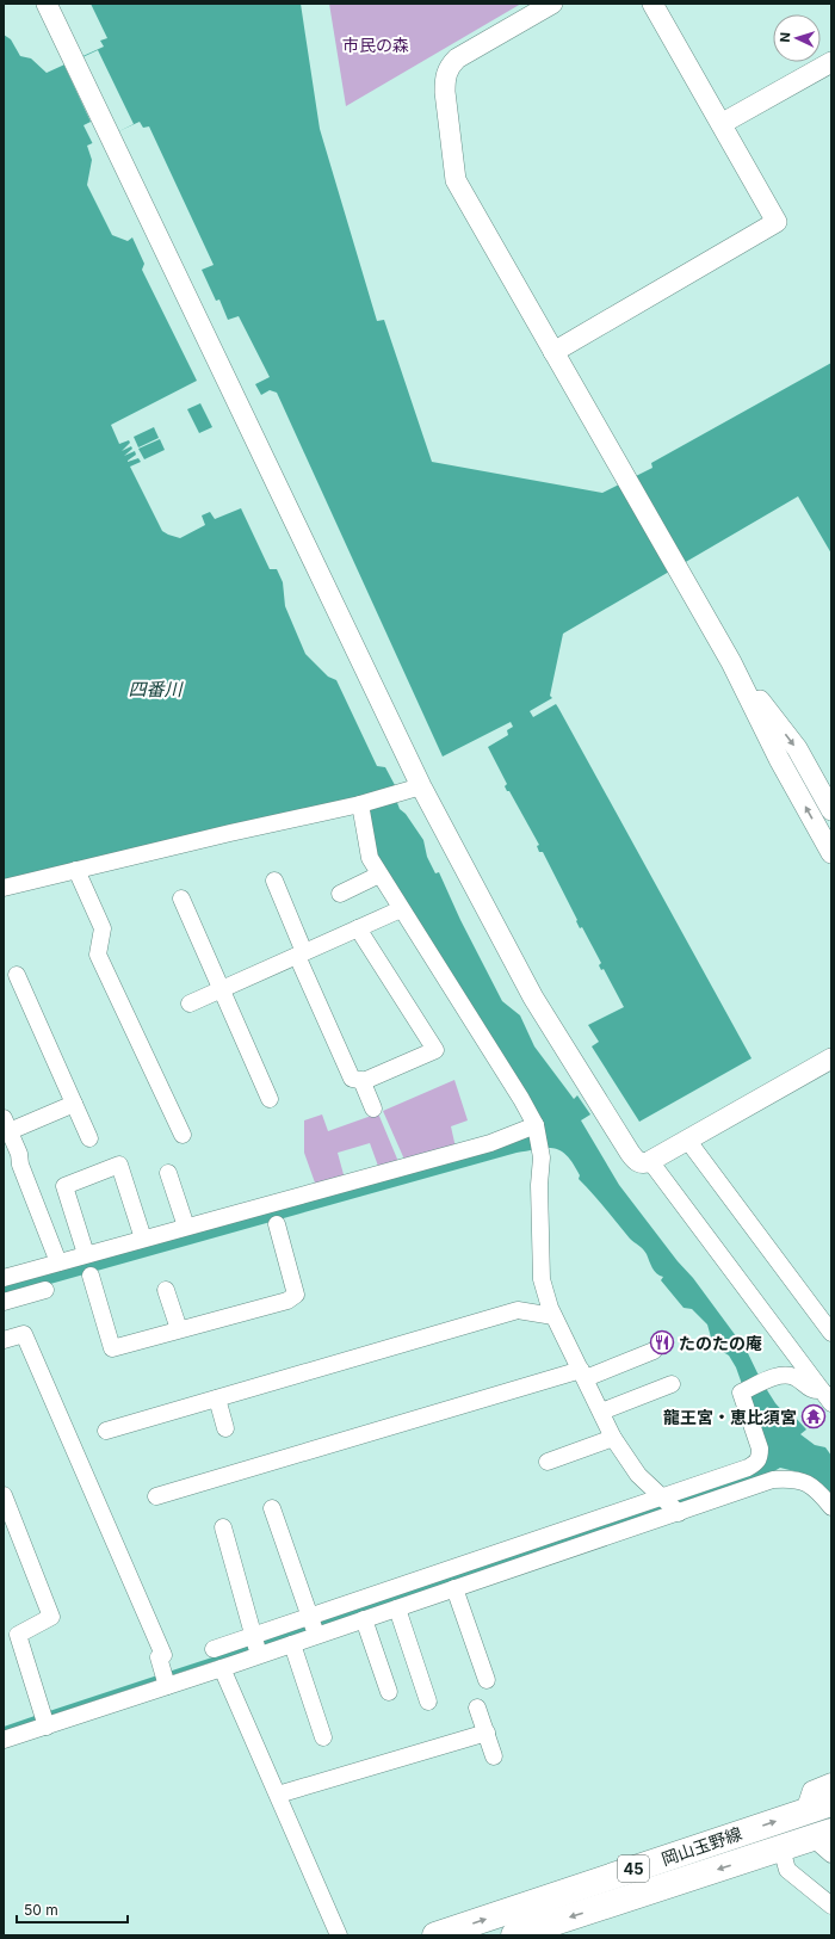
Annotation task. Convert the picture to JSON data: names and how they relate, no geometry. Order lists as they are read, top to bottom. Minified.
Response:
{"streets":{"main road":["岡山玉野線","45"]},"water":["四番川"],"parks":["市民の森"],"places":{"restaurant":["たのたの庵"],"temple":["龍王宮・恵比須宮"]},"scale_bar":"50 m","north":"left"}
